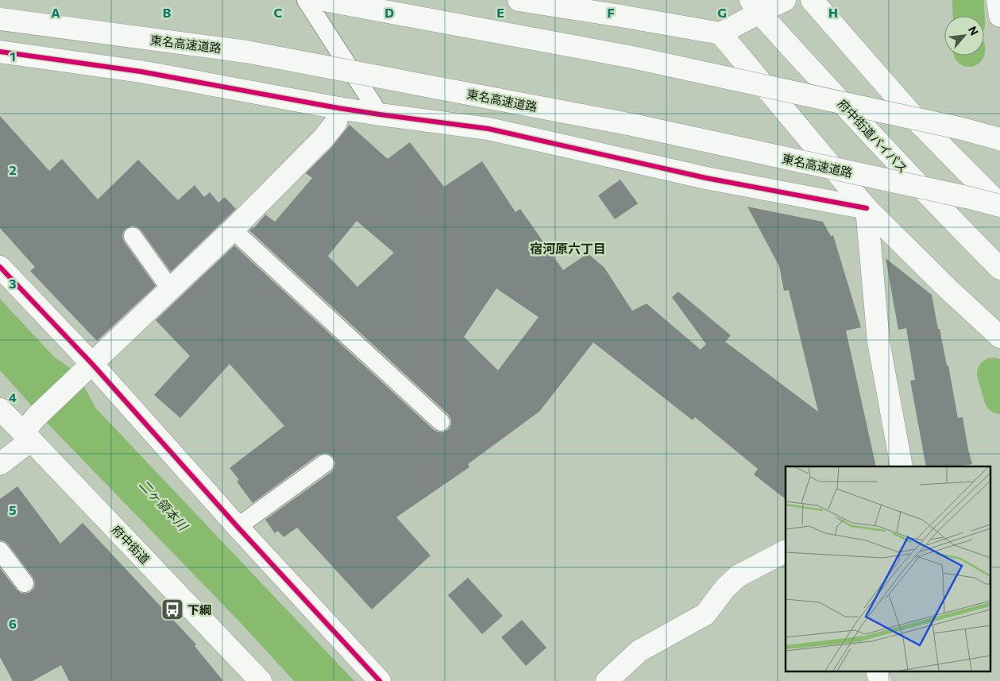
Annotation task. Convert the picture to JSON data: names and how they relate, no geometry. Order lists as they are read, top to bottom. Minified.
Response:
{"streets":{"main road":["東名高速道路","府中街道バイパス","府中街道"]},"districts":["宿河原六丁目"],"water":["二ヶ領本川"],"places":{"bus stop":["下綱"]},"north":"top right","grid":{"columns":["A","B","C","D","E","F","G","H"],"rows":["1","2","3","4","5","6"]}}
